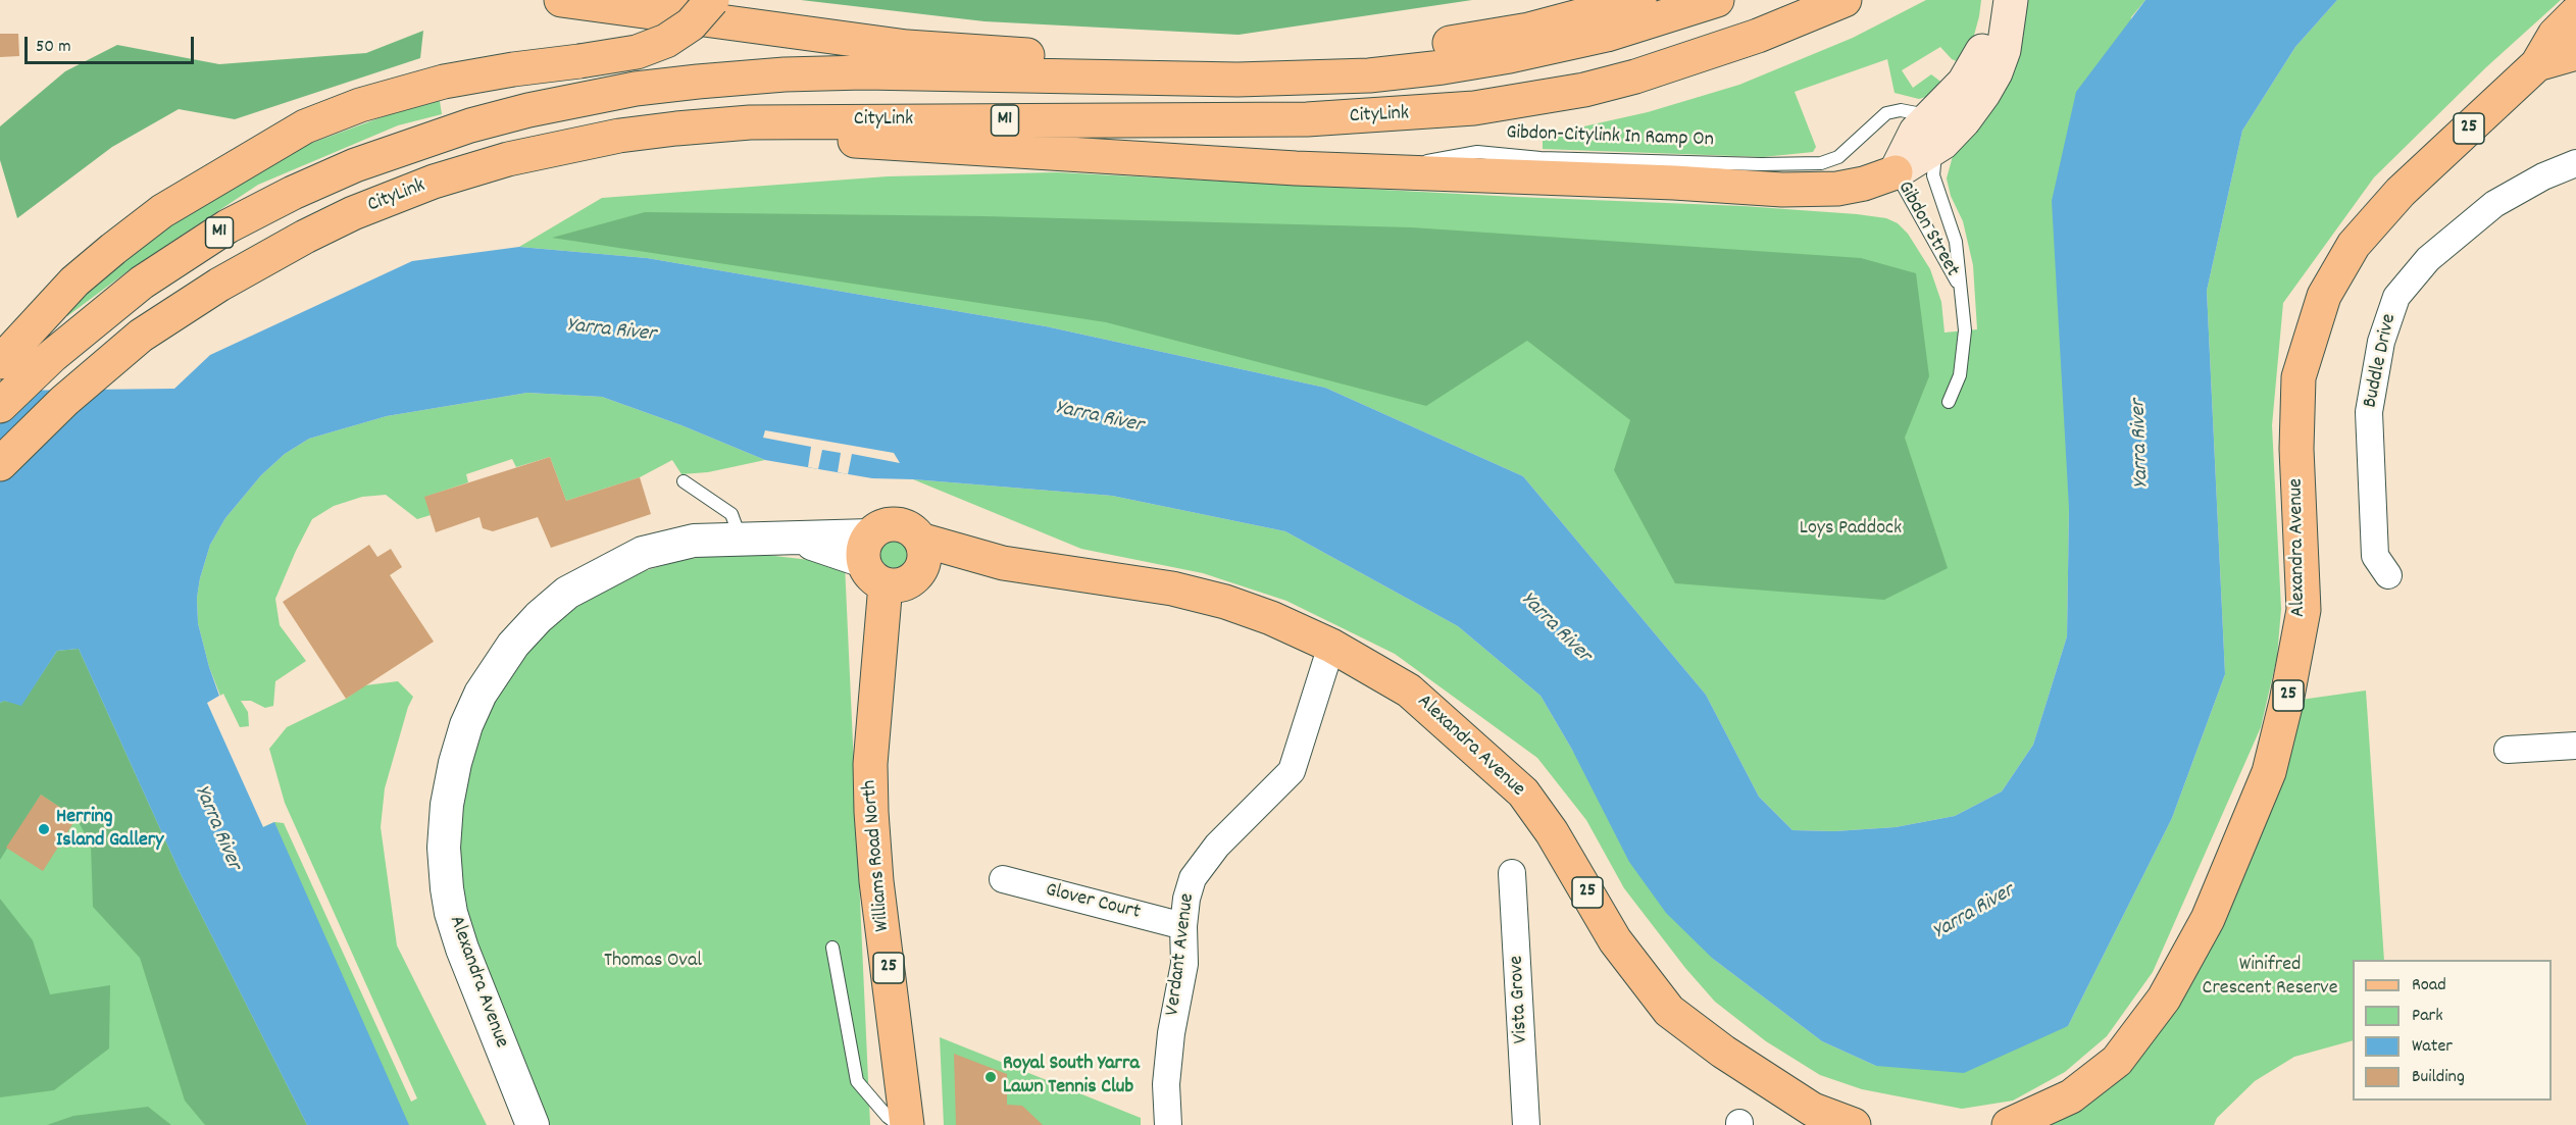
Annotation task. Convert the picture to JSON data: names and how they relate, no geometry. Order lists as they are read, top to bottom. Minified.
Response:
{"streets":{"main road":["CityLink","M1","25","Gibdon Street","Alexandra Avenue","Williams Road North"],"street":["Buddle Drive","Glover Court","Verdant Avenue","Vista Grove"],"lane":["Gibdon-Citylink In Ramp On"]},"crossings":[["25","Alexandra Avenue"],["25","Williams Road North"],["Gibdon-Citylink In Ramp On","Gibdon Street"],["Alexandra Avenue","Williams Road North"],["Alexandra Avenue","Verdant Avenue"],["Glover Court","Verdant Avenue"]],"water":["Yarra River"],"parks":["Loys Paddock","Thomas Oval","Winifred Crescent Reserve"],"places":["Herring Island Gallery","Royal South Yarra Lawn Tennis Club"],"legend":["Road","Park","Water","Building"],"scale_bar":"50 m"}
